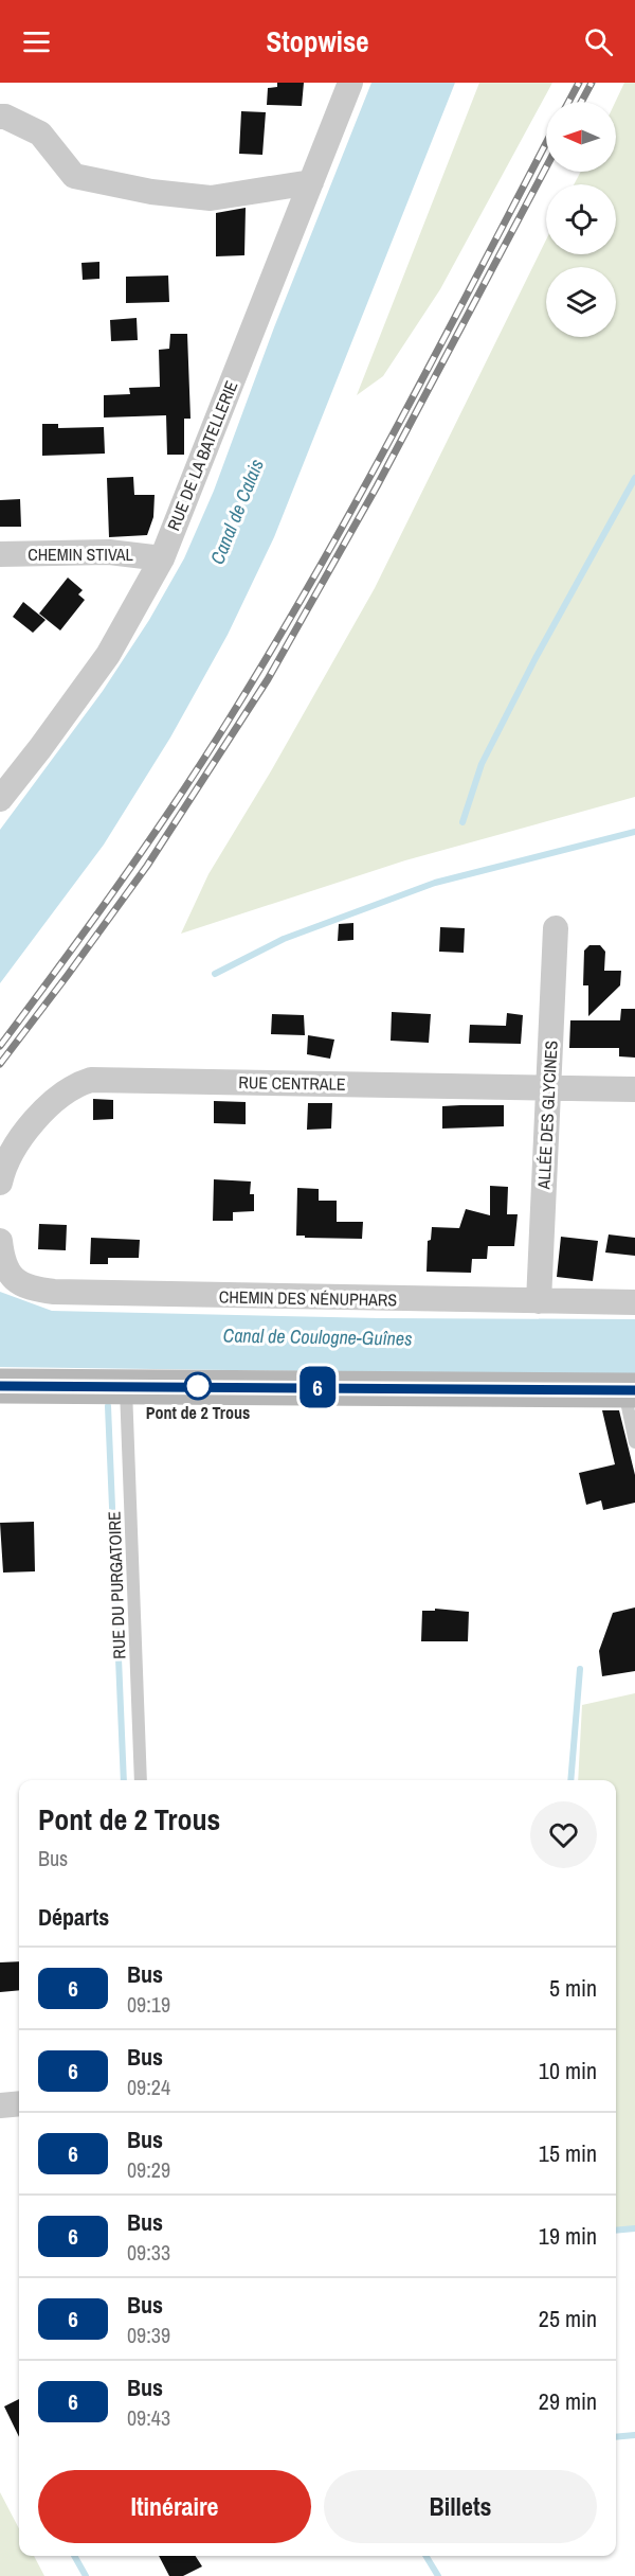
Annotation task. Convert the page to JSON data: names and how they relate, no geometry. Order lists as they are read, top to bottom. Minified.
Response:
{"streets":{"street":["RUE DE LA BATELLERIE","CHEMIN STIVAL","RUE CENTRALE","ALLÉE DES GLYCINES","CHEMIN DES NÉNUPHARS"],"lane":["RUE DU PURGATOIRE"]},"crossings":[["RUE DE LA BATELLERIE","CHEMIN STIVAL"],["RUE CENTRALE","ALLÉE DES GLYCINES"],["ALLÉE DES GLYCINES","CHEMIN DES NÉNUPHARS"]],"water":["Canal de Calais","Canal de Coulogne-Guînes"],"places":["Pont de 2 Trous"],"lines":["bus line 6"],"north":"left","page":{"header":"Stopwise","on_map":"6","heading":[["Pont de 2 Trous","Bus"],"Départs"],"list":[{"mark":"6","name":"Bus","note":"09:19","value":"5 min"},{"mark":"6","name":"Bus","note":"09:24","value":"10 min"},{"mark":"6","name":"Bus","note":"09:29","value":"15 min"},{"mark":"6","name":"Bus","note":"09:33","value":"19 min"},{"mark":"6","name":"Bus","note":"09:39","value":"25 min"},{"mark":"6","name":"Bus","note":"09:43","value":"29 min"}],"buttons":["Itinéraire","Billets"]}}
